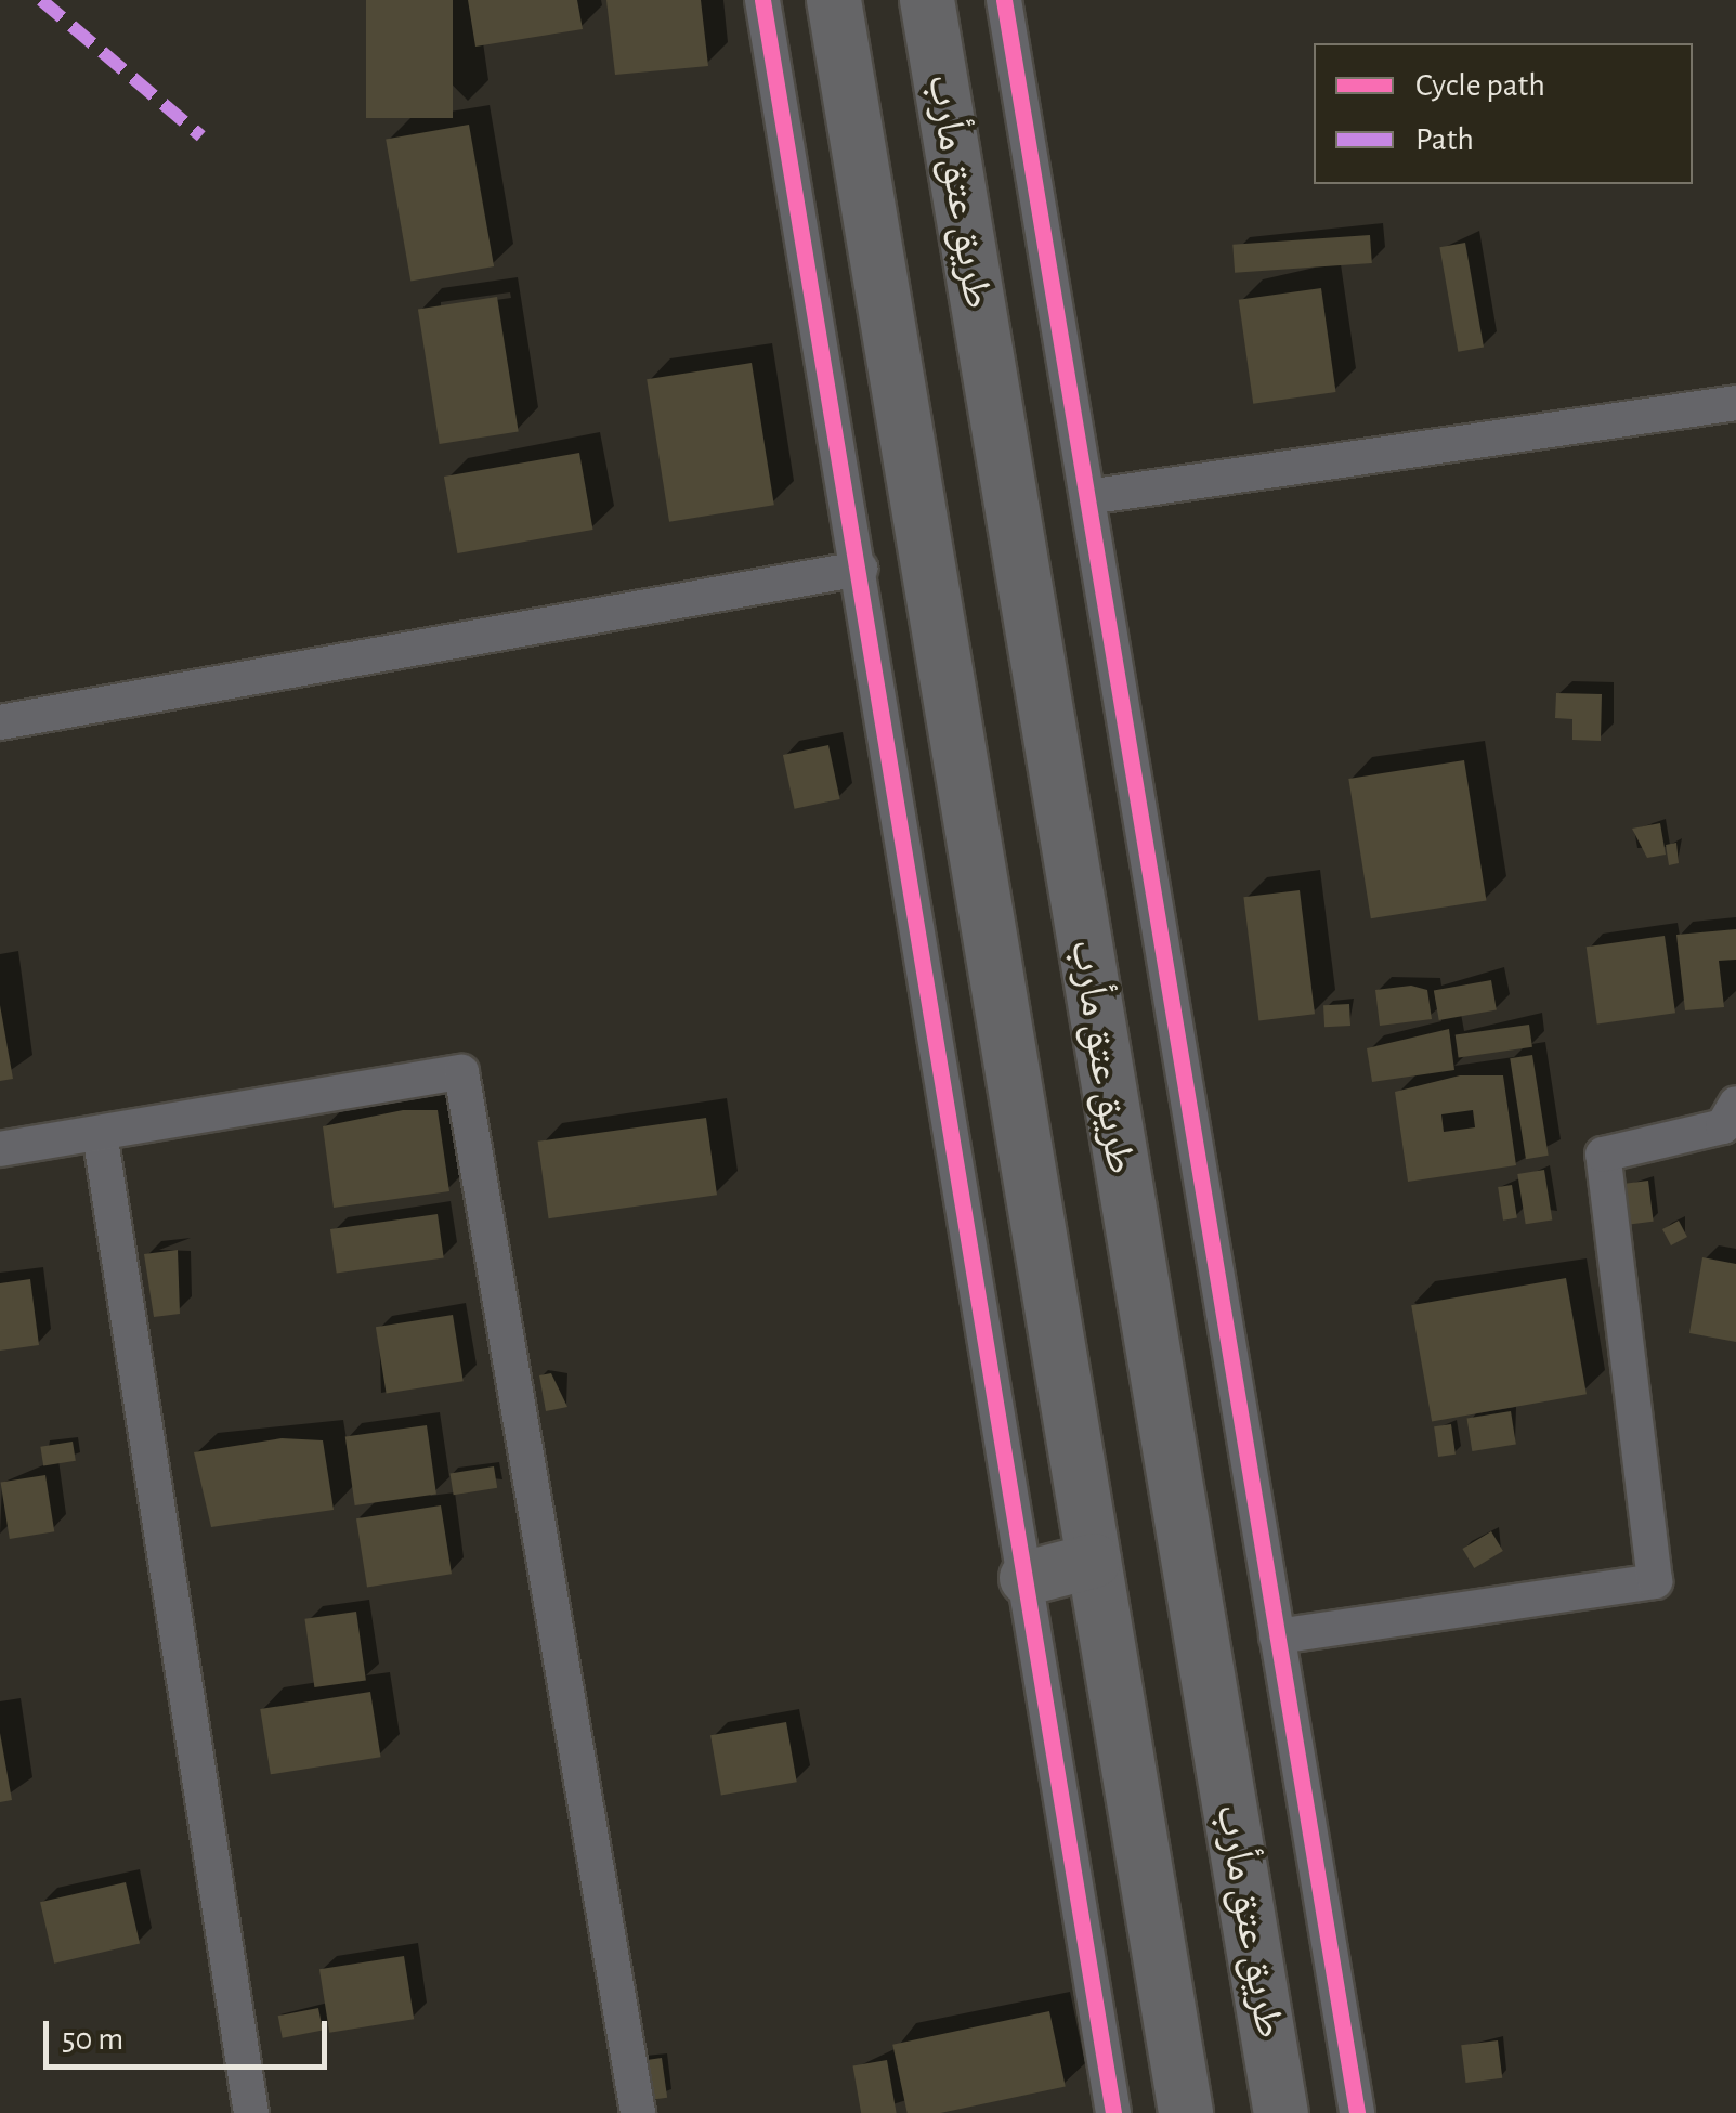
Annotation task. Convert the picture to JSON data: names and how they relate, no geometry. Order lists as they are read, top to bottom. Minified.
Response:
{"streets":{"main road":["طريق عتق مأرب"]},"legend":["Cycle path","Path"],"scale_bar":"50 m"}
